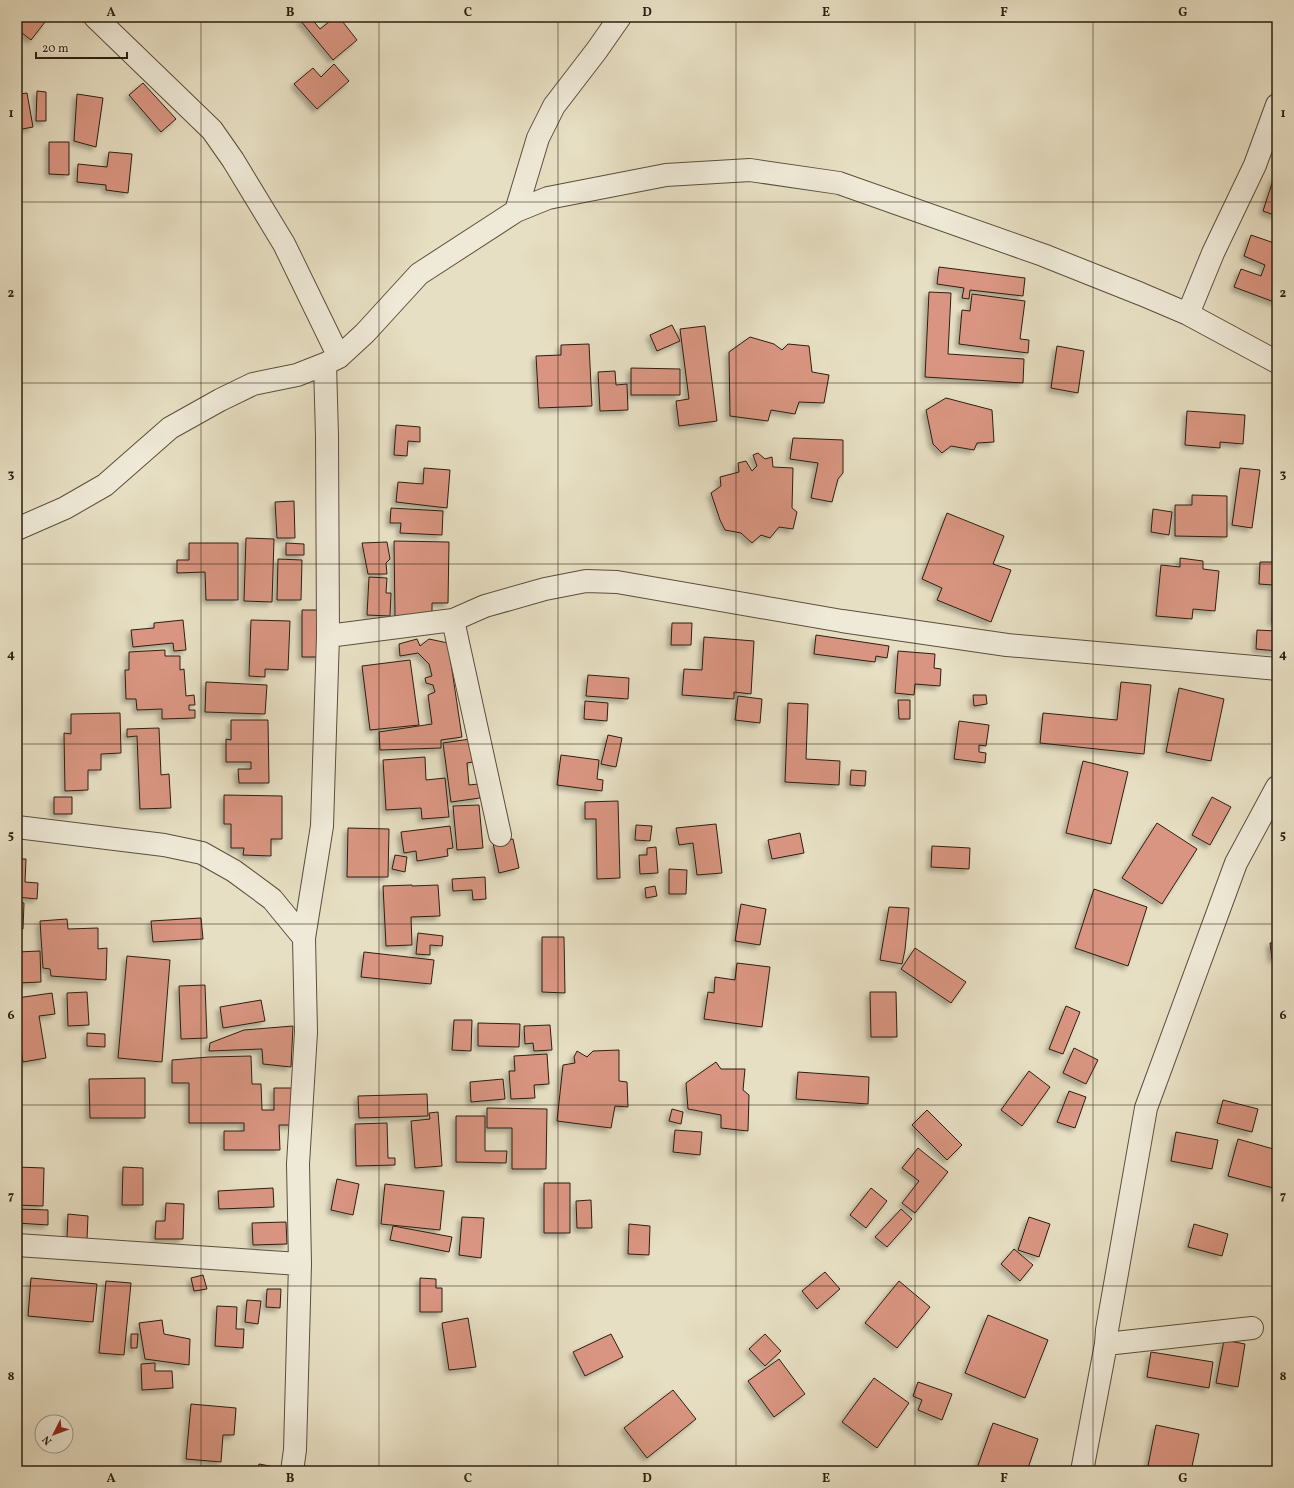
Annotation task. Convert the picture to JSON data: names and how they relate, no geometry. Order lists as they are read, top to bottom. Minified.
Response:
{"scale_bar":"20 m","north":"bottom left","grid":{"columns":["A","B","C","D","E","F","G"],"rows":["1","2","3","4","5","6","7","8"]}}
